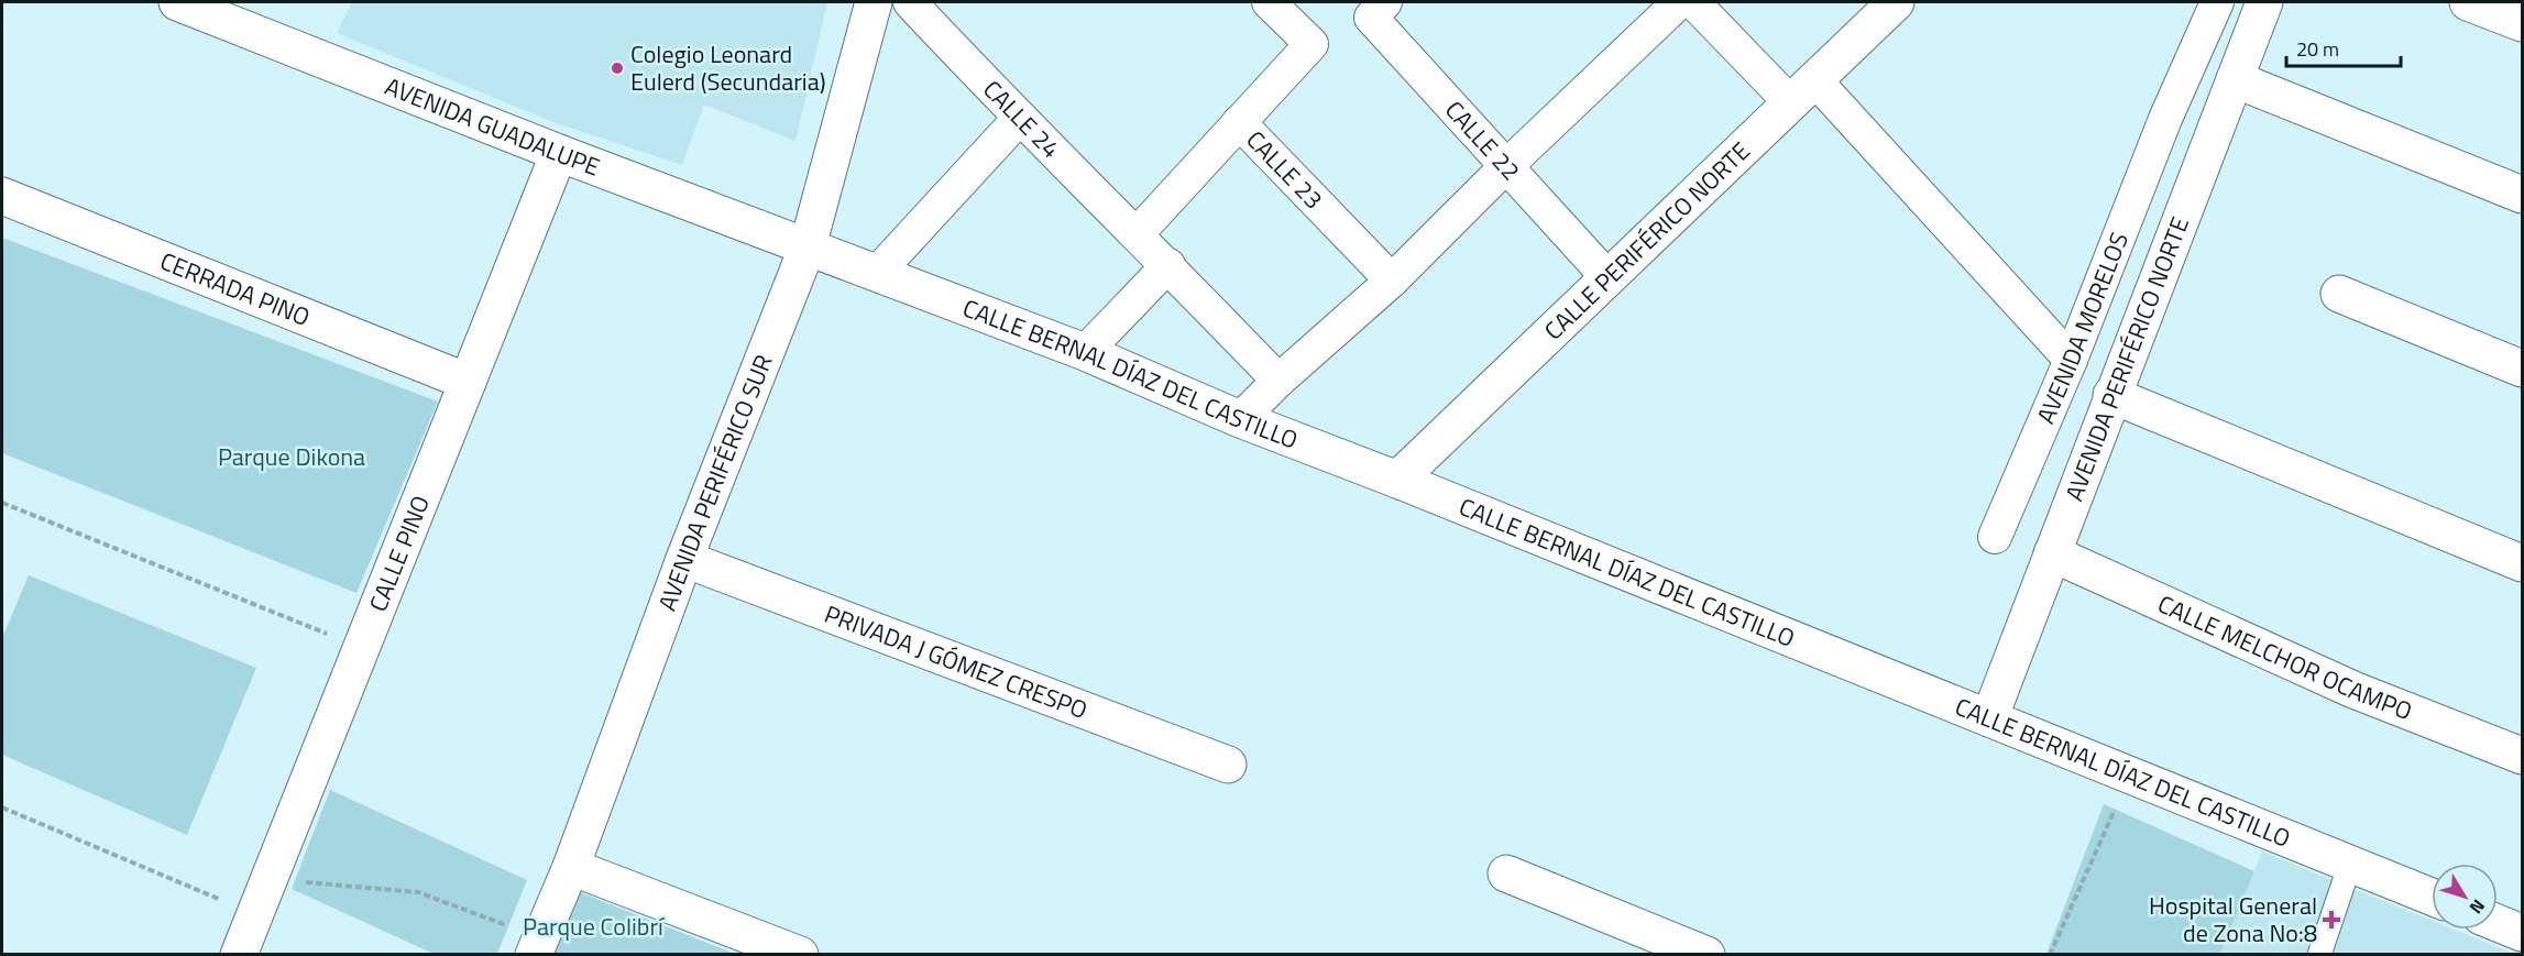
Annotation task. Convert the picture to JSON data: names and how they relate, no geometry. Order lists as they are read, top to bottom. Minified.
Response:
{"streets":{"street":["CALLE 24","AVENIDA GUADALUPE","CALLE 22","CALLE 23","CALLE PERIFÉRICO NORTE","CERRADA PINO","AVENIDA MORELOS","AVENIDA PERIFÉRICO NORTE","CALLE BERNAL DÍAZ DEL CASTILLO","AVENIDA PERIFÉRICO SUR","CALLE PINO","CALLE MELCHOR OCAMPO","PRIVADA J GÓMEZ CRESPO"]},"crossings":[["AVENIDA GUADALUPE","CALLE BERNAL DÍAZ DEL CASTILLO"],["AVENIDA GUADALUPE","AVENIDA PERIFÉRICO SUR"],["AVENIDA GUADALUPE","CALLE PINO"],["CALLE 22","CALLE PERIFÉRICO NORTE"],["CALLE PERIFÉRICO NORTE","CALLE BERNAL DÍAZ DEL CASTILLO"],["CERRADA PINO","CALLE PINO"],["AVENIDA PERIFÉRICO NORTE","CALLE BERNAL DÍAZ DEL CASTILLO"],["AVENIDA PERIFÉRICO NORTE","CALLE MELCHOR OCAMPO"],["CALLE BERNAL DÍAZ DEL CASTILLO","AVENIDA PERIFÉRICO SUR"],["AVENIDA PERIFÉRICO SUR","PRIVADA J GÓMEZ CRESPO"]],"parks":["Parque Dikona","Parque Colibrí"],"places":{"other":["Colegio Leonard Eulerd (Secundaria)"],"health":["Hospital General de Zona No:8"]},"scale_bar":"20 m","north":"bottom right"}
